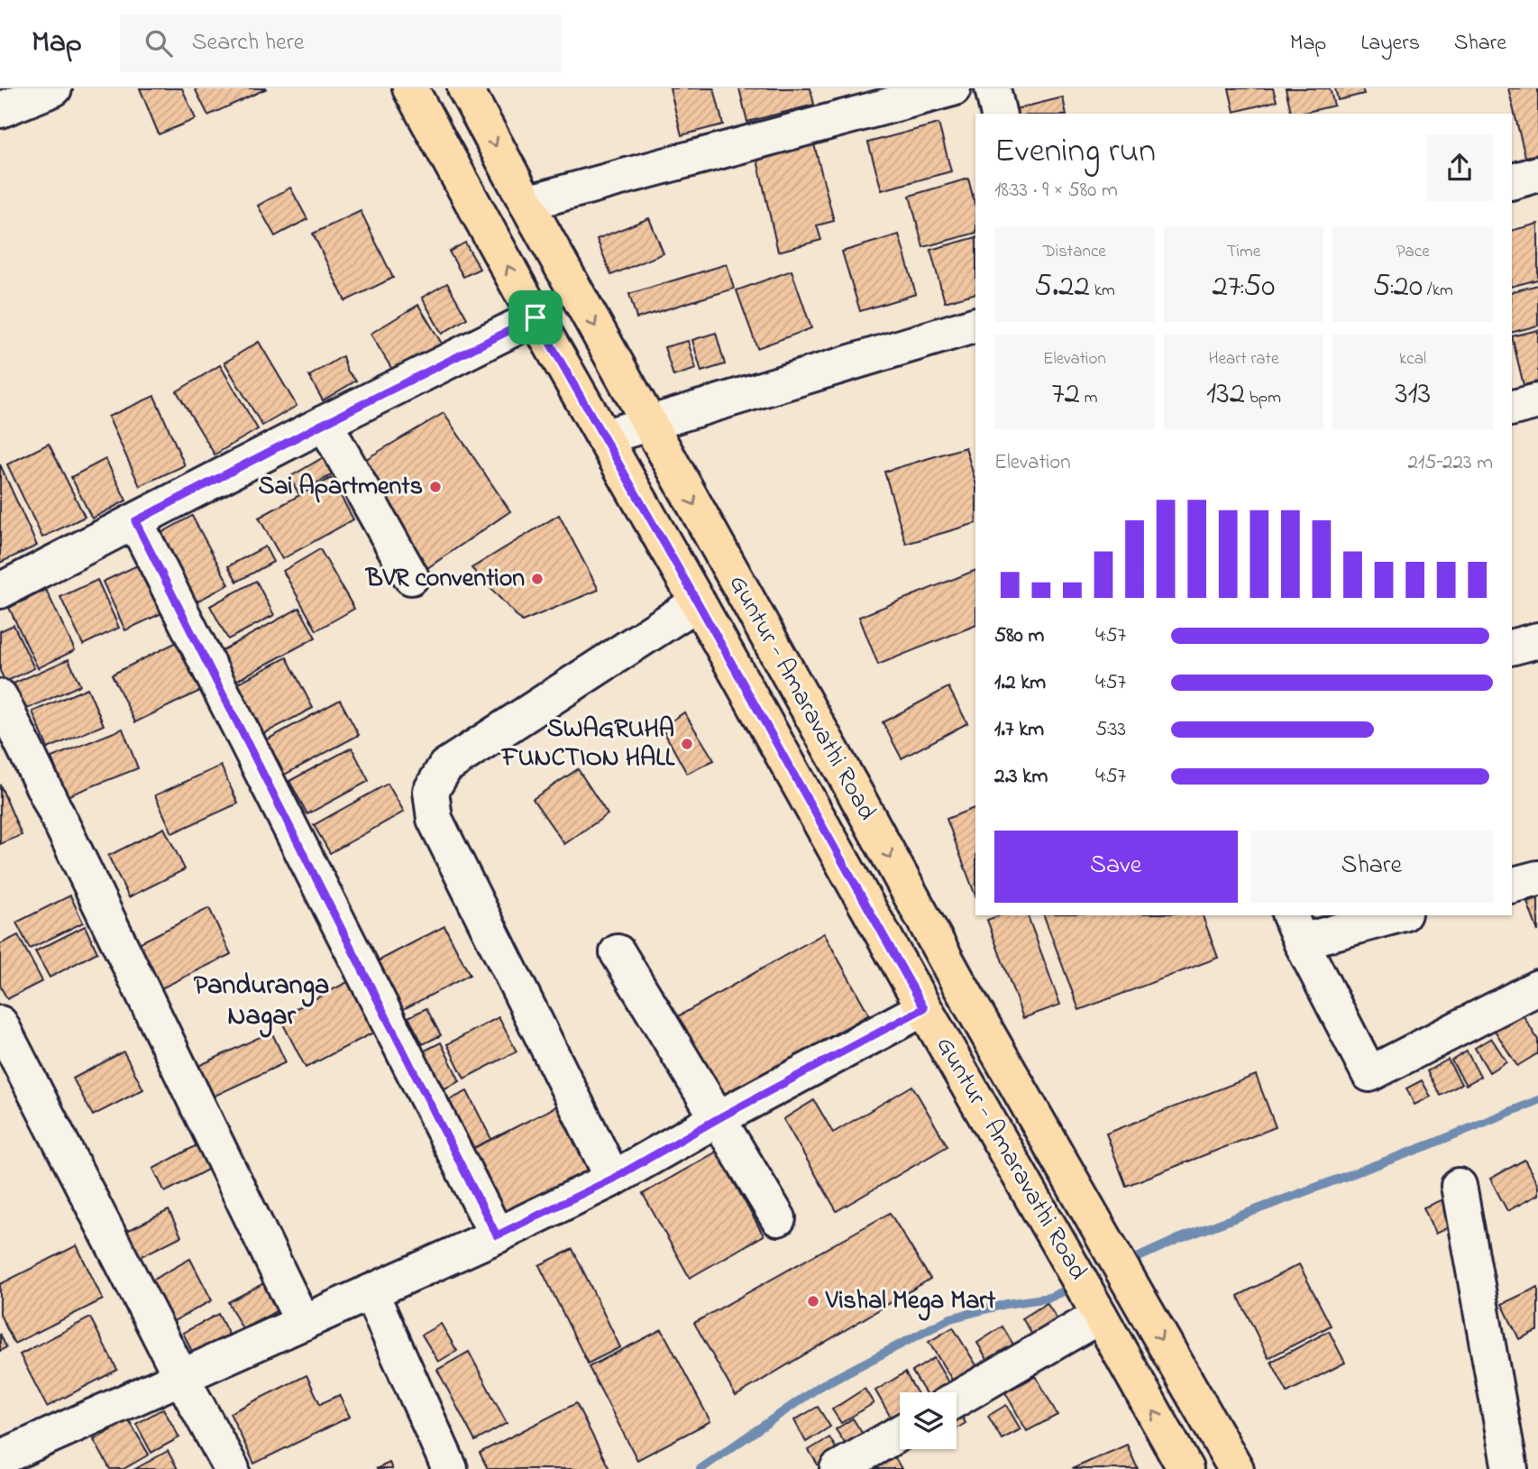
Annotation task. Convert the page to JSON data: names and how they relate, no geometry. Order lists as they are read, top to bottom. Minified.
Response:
{"streets":{"main road":["Guntur - Amaravathi Road"]},"districts":["Panduranga Nagar"],"places":["Sai Apartments","BVR convention","SWAGRUHA FUNCTION HALL","Vishal Mega Mart"],"page":{"header":"Map","search":"Search here","nav":["Map","Layers","Share"],"heading":["Evening run","18:33 · 9 × 580 m"],"stats":[["Distance","5.22 km"],["Time","27:50"],["Pace","5:20 /km"],["Elevation","72 m"],["Heart rate","132 bpm"],["kcal","313"]],"chart":["Elevation","215–223 m"],"list":[{"name":"580 m","note":"4:57"},{"name":"1.2 km","note":"4:57"},{"name":"1.7 km","note":"5:33"},{"name":"2.3 km","note":"4:57"}],"buttons":["Save","Share"]}}
